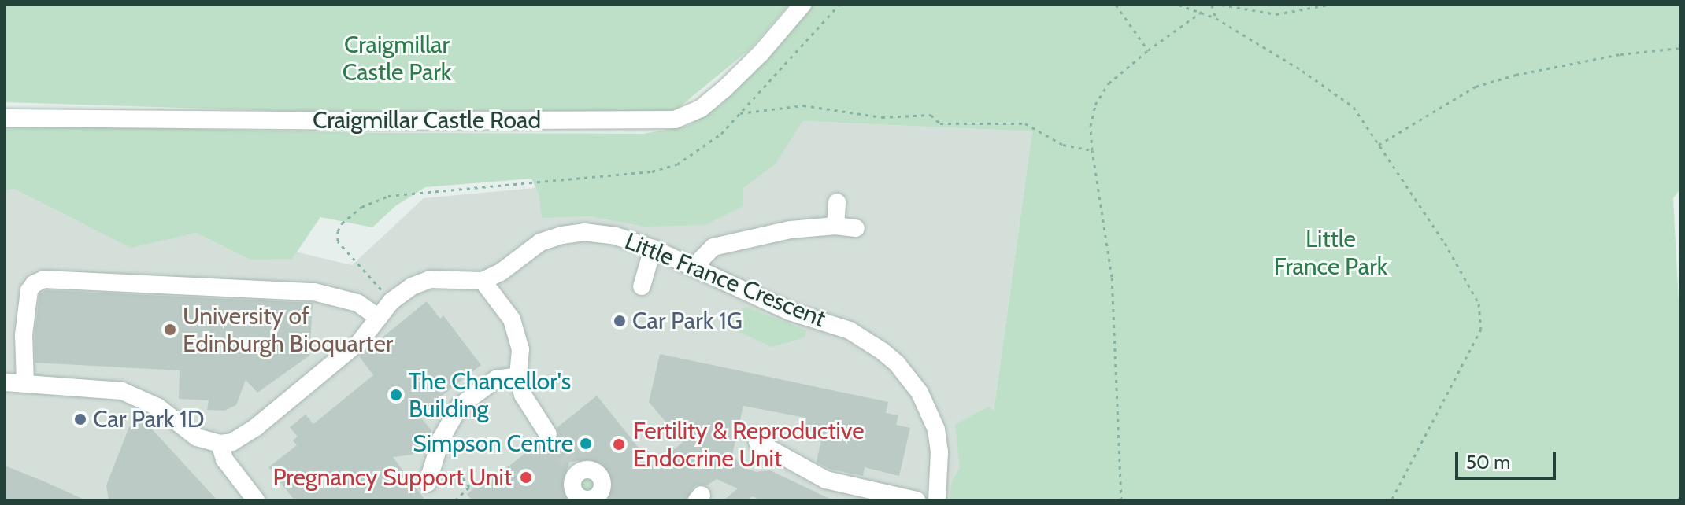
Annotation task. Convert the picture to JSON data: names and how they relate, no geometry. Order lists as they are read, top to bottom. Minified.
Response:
{"streets":{"street":["Craigmillar Castle Road","Little France Crescent"]},"parks":["Craigmillar Castle Park","Little France Park"],"places":["Car Park 1G","University of Edinburgh Bioquarter","The Chancellor's Building","Car Park 1D","Simpson Centre","Fertility & Reproductive Endocrine Unit","Pregnancy Support Unit"],"scale_bar":"50 m"}
